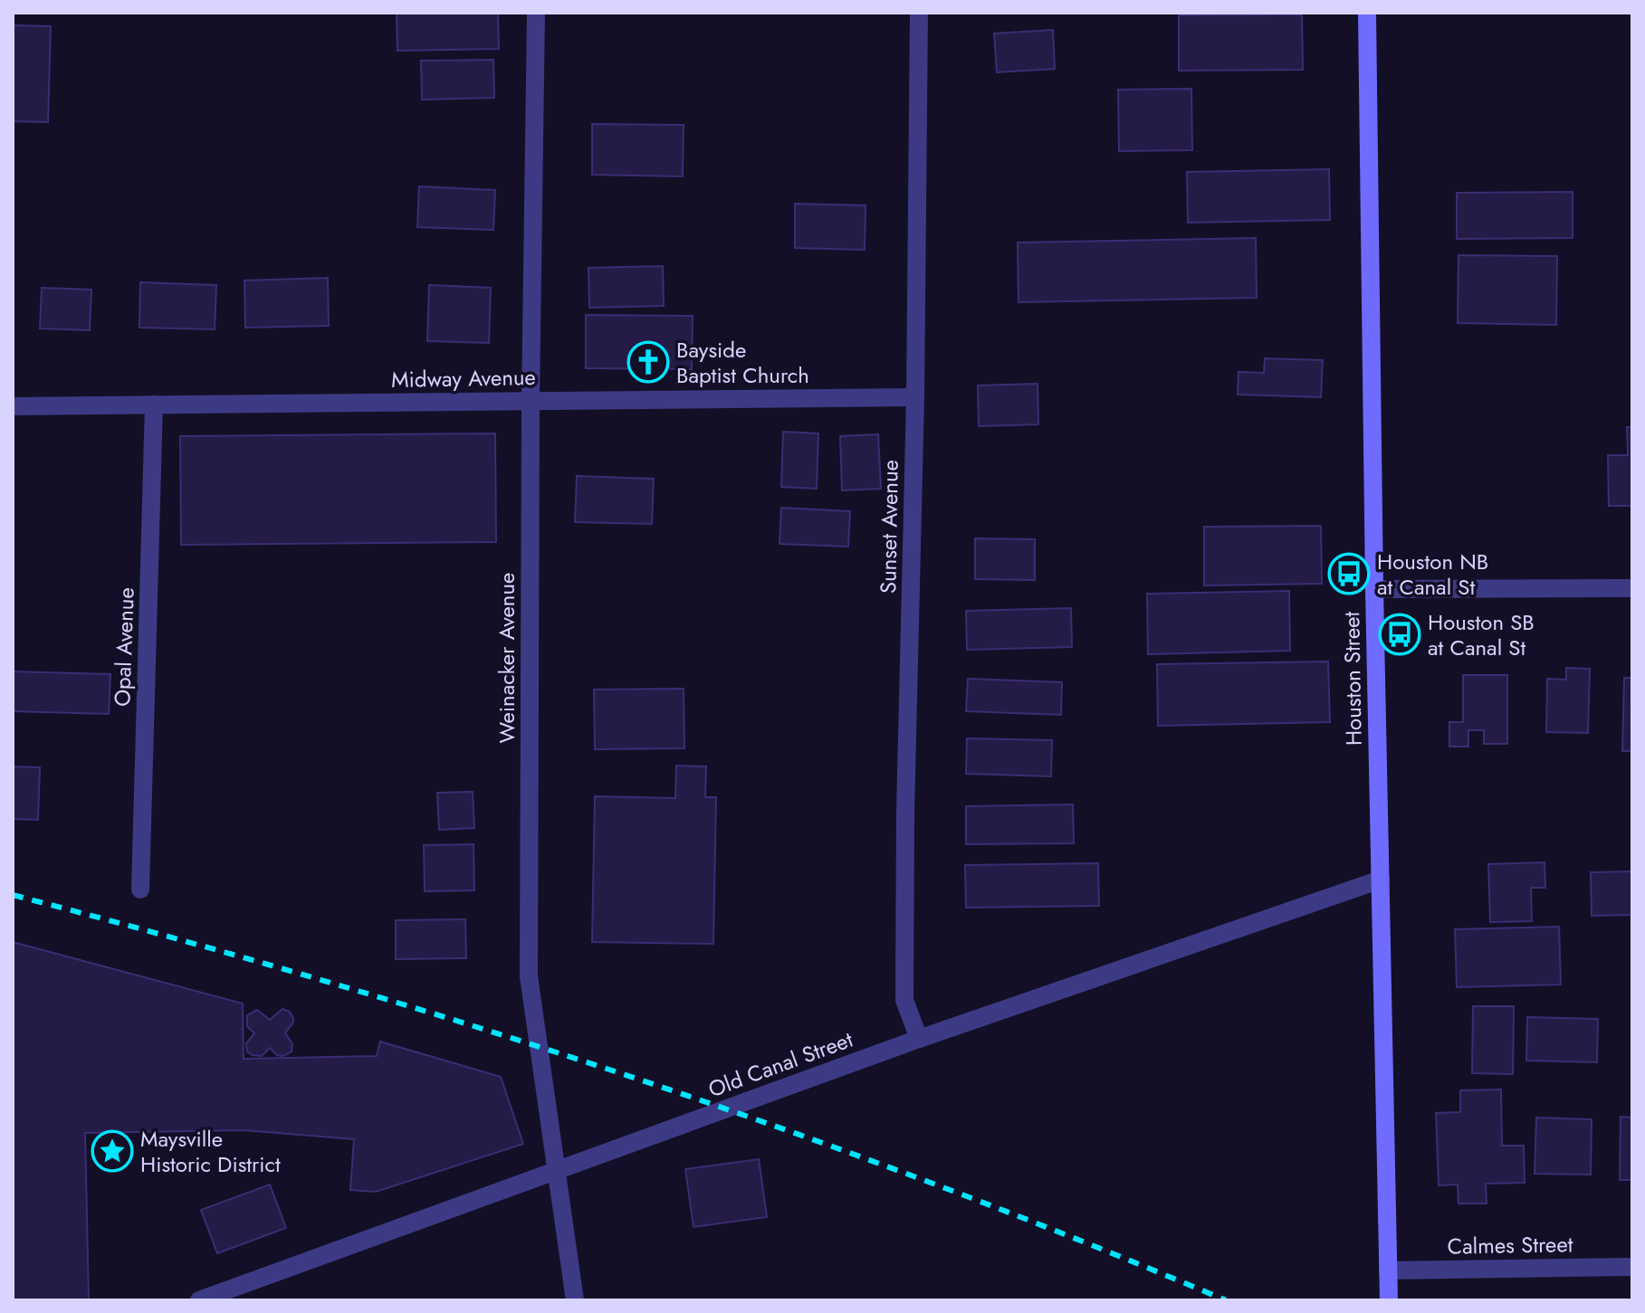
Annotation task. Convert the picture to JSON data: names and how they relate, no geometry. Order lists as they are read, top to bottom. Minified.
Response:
{"streets":{"street":["Midway Avenue","Sunset Avenue","Opal Avenue","Weinacker Avenue","Houston Street","Old Canal Street","Calmes Street"]},"crossings":[["Midway Avenue","Sunset Avenue"],["Midway Avenue","Opal Avenue"],["Midway Avenue","Weinacker Avenue"],["Sunset Avenue","Old Canal Street"],["Weinacker Avenue","Old Canal Street"],["Houston Street","Old Canal Street"],["Houston Street","Calmes Street"]],"places":{"church":["Bayside Baptist Church"],"bus stop":["Houston NB at Canal St","Houston SB at Canal St"],"place":["Maysville Historic District"]}}
